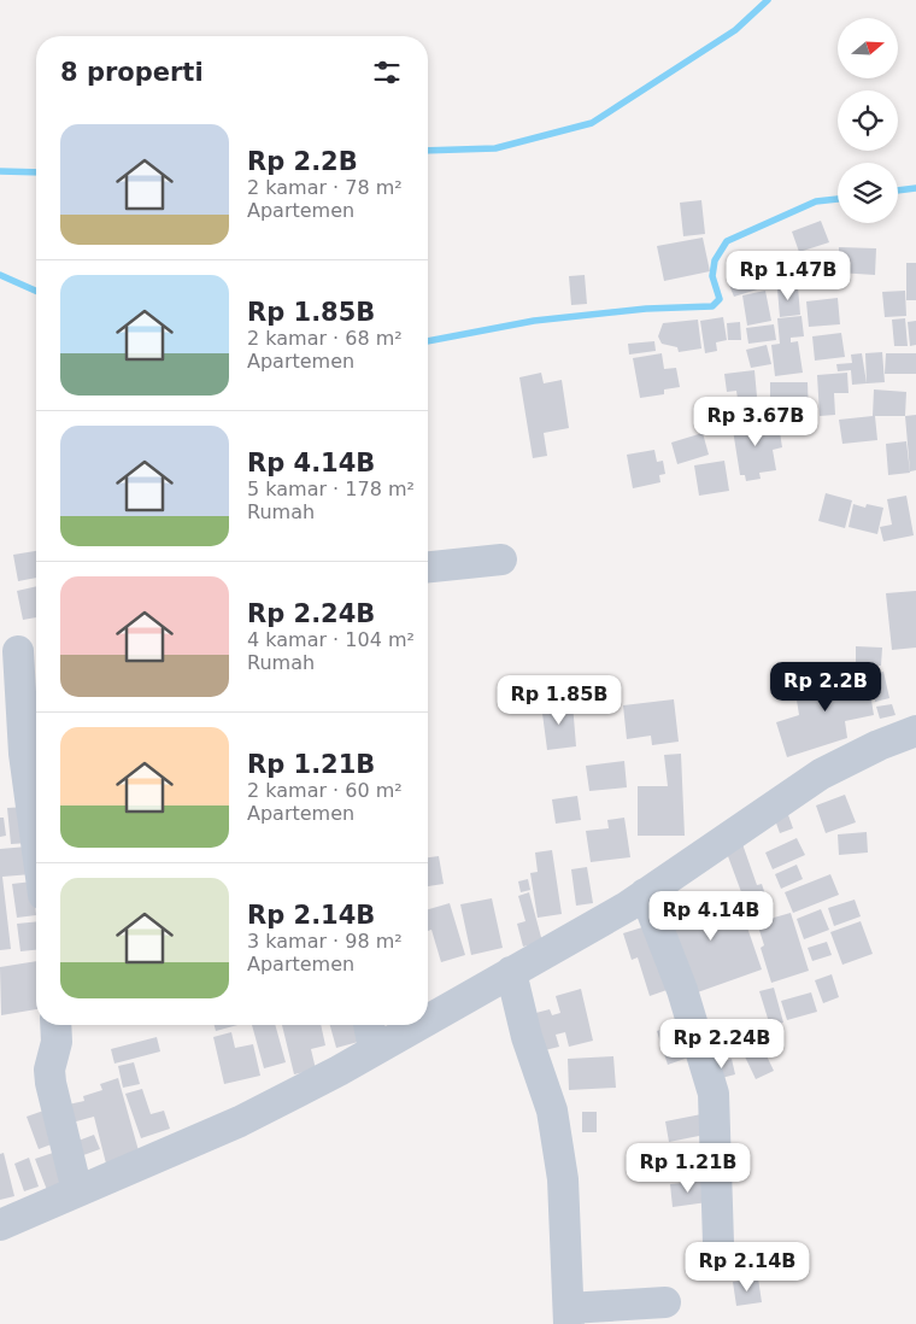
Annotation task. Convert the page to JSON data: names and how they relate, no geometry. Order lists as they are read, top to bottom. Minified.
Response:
{"north":"right","page":{"heading":"8 properti","list":[{"name":"Rp 2.2B","note":"2 kamar · 78 m² · Apartemen"},{"name":"Rp 1.85B","note":"2 kamar · 68 m² · Apartemen"},{"name":"Rp 4.14B","note":"5 kamar · 178 m² · Rumah"},{"name":"Rp 2.24B","note":"4 kamar · 104 m² · Rumah"},{"name":"Rp 1.21B","note":"2 kamar · 60 m² · Apartemen"},{"name":"Rp 2.14B","note":"3 kamar · 98 m² · Apartemen"}],"price":["Rp 1.47B","Rp 3.67B","Rp 2.2B","Rp 1.85B","Rp 4.14B","Rp 2.24B","Rp 1.21B","Rp 2.14B"]}}
